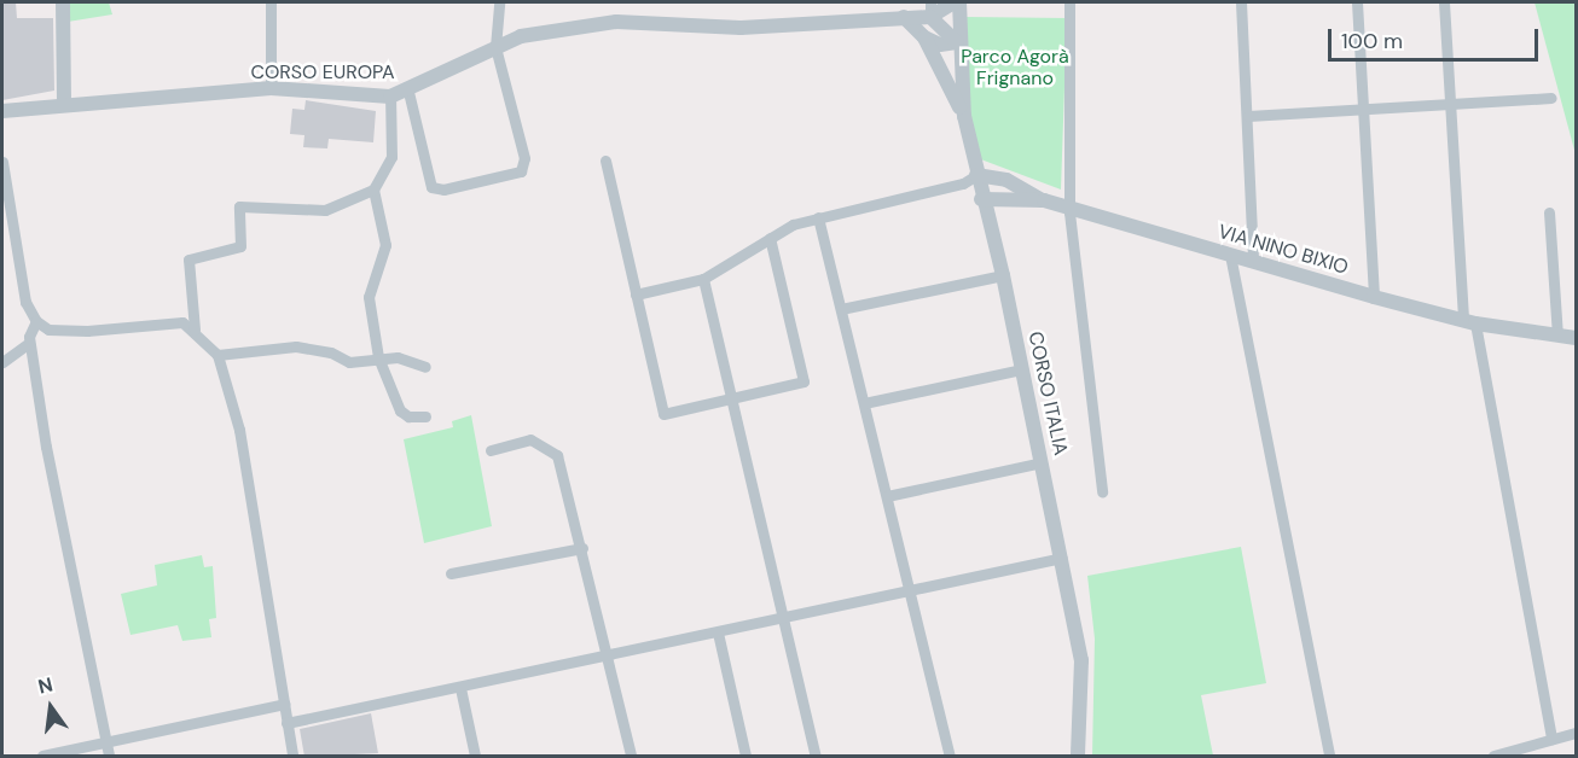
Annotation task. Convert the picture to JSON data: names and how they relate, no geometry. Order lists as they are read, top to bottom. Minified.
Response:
{"streets":{"street":["CORSO EUROPA","VIA NINO BIXIO","CORSO ITALIA"]},"crossings":[["VIA NINO BIXIO","CORSO ITALIA"]],"parks":["Parco Agorà Frignano"],"scale_bar":"100 m","north":"top"}
